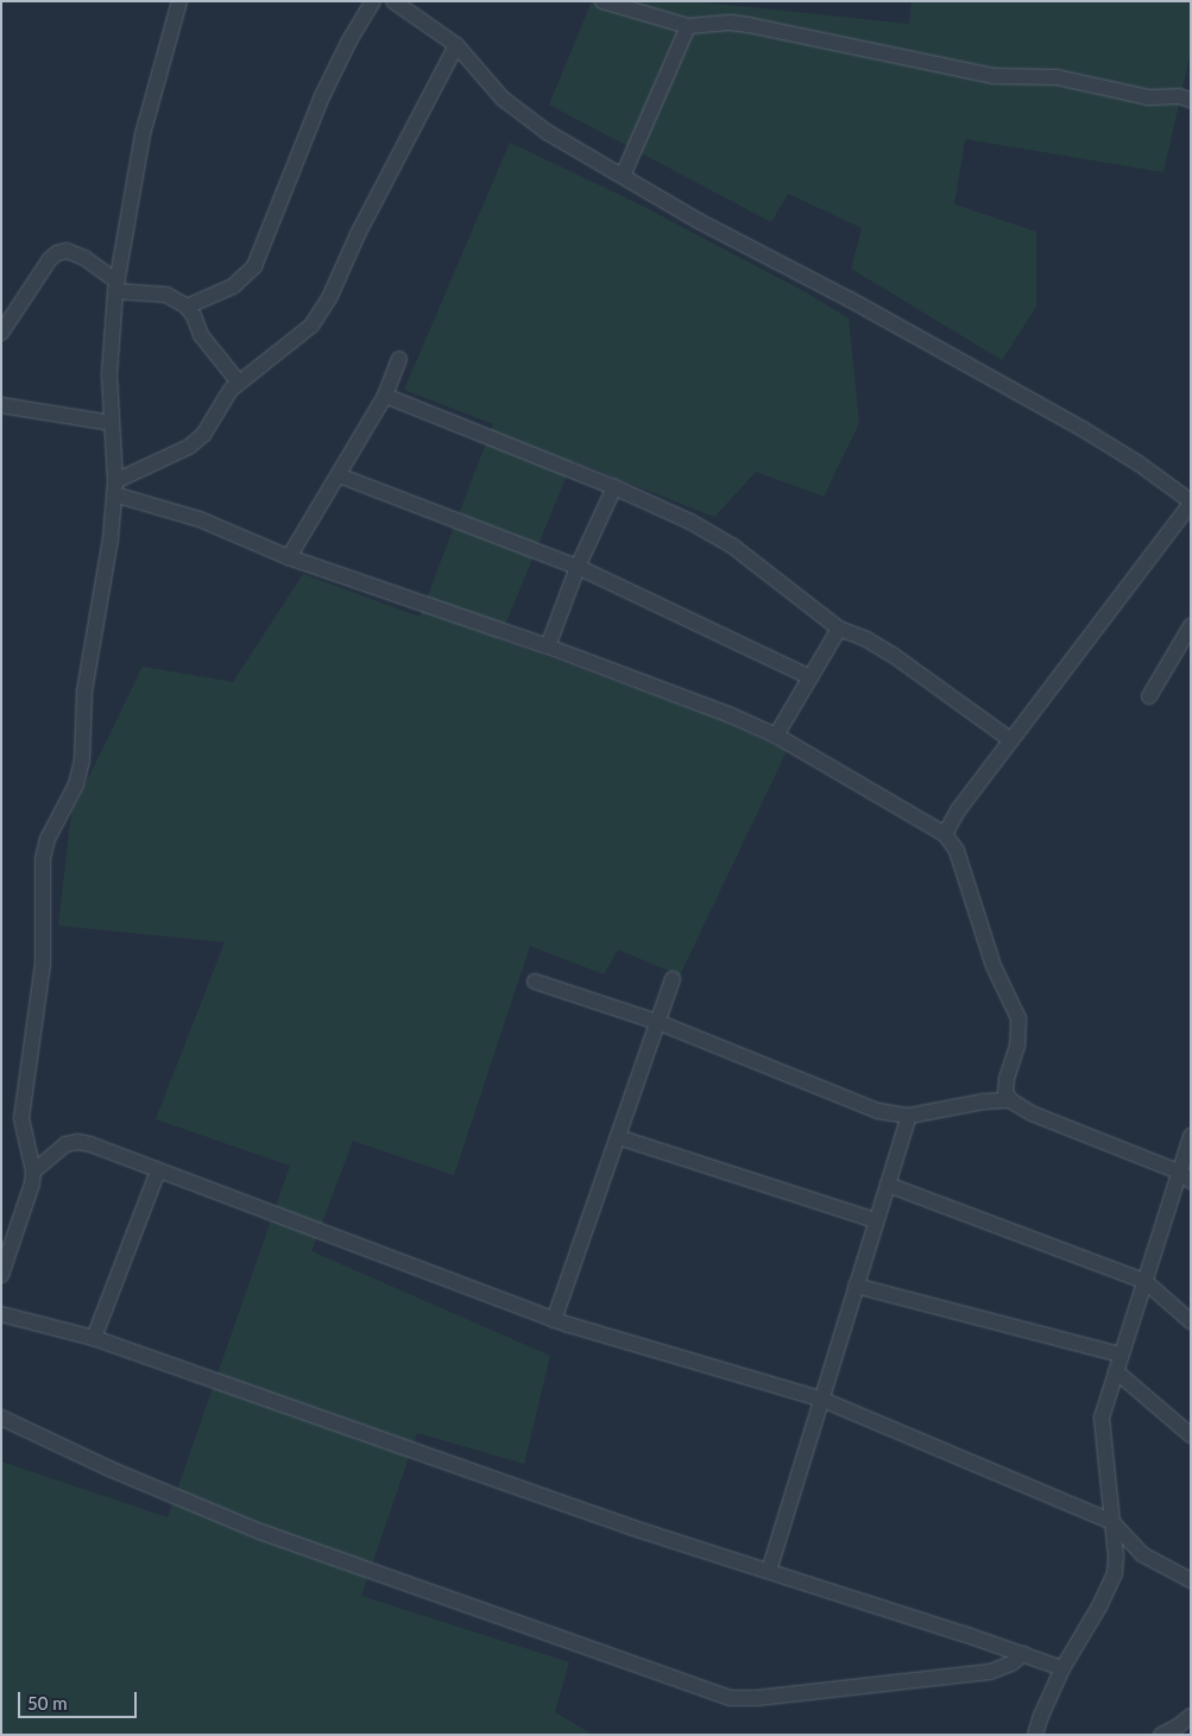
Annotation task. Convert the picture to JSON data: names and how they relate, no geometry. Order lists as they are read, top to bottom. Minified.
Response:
{"scale_bar":"50 m"}
